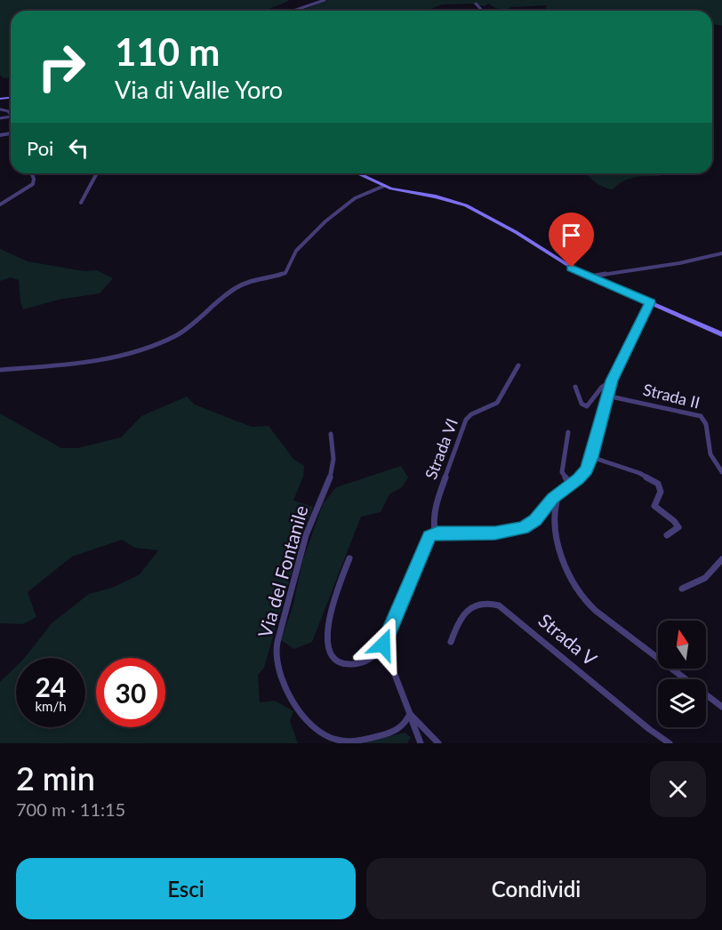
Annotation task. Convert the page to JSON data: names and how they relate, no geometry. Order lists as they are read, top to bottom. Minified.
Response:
{"streets":{"street":["Strada II","Strada VI","Via del Fontanile","Strada V"]},"north":"top","page":{"turn":["110 m","Via di Valle Yoro"],"then":"Poi","speed":"24 km/h","limit":"30","heading":["2 min","700 m · 11:15"],"buttons":["Esci","Condividi"]}}
